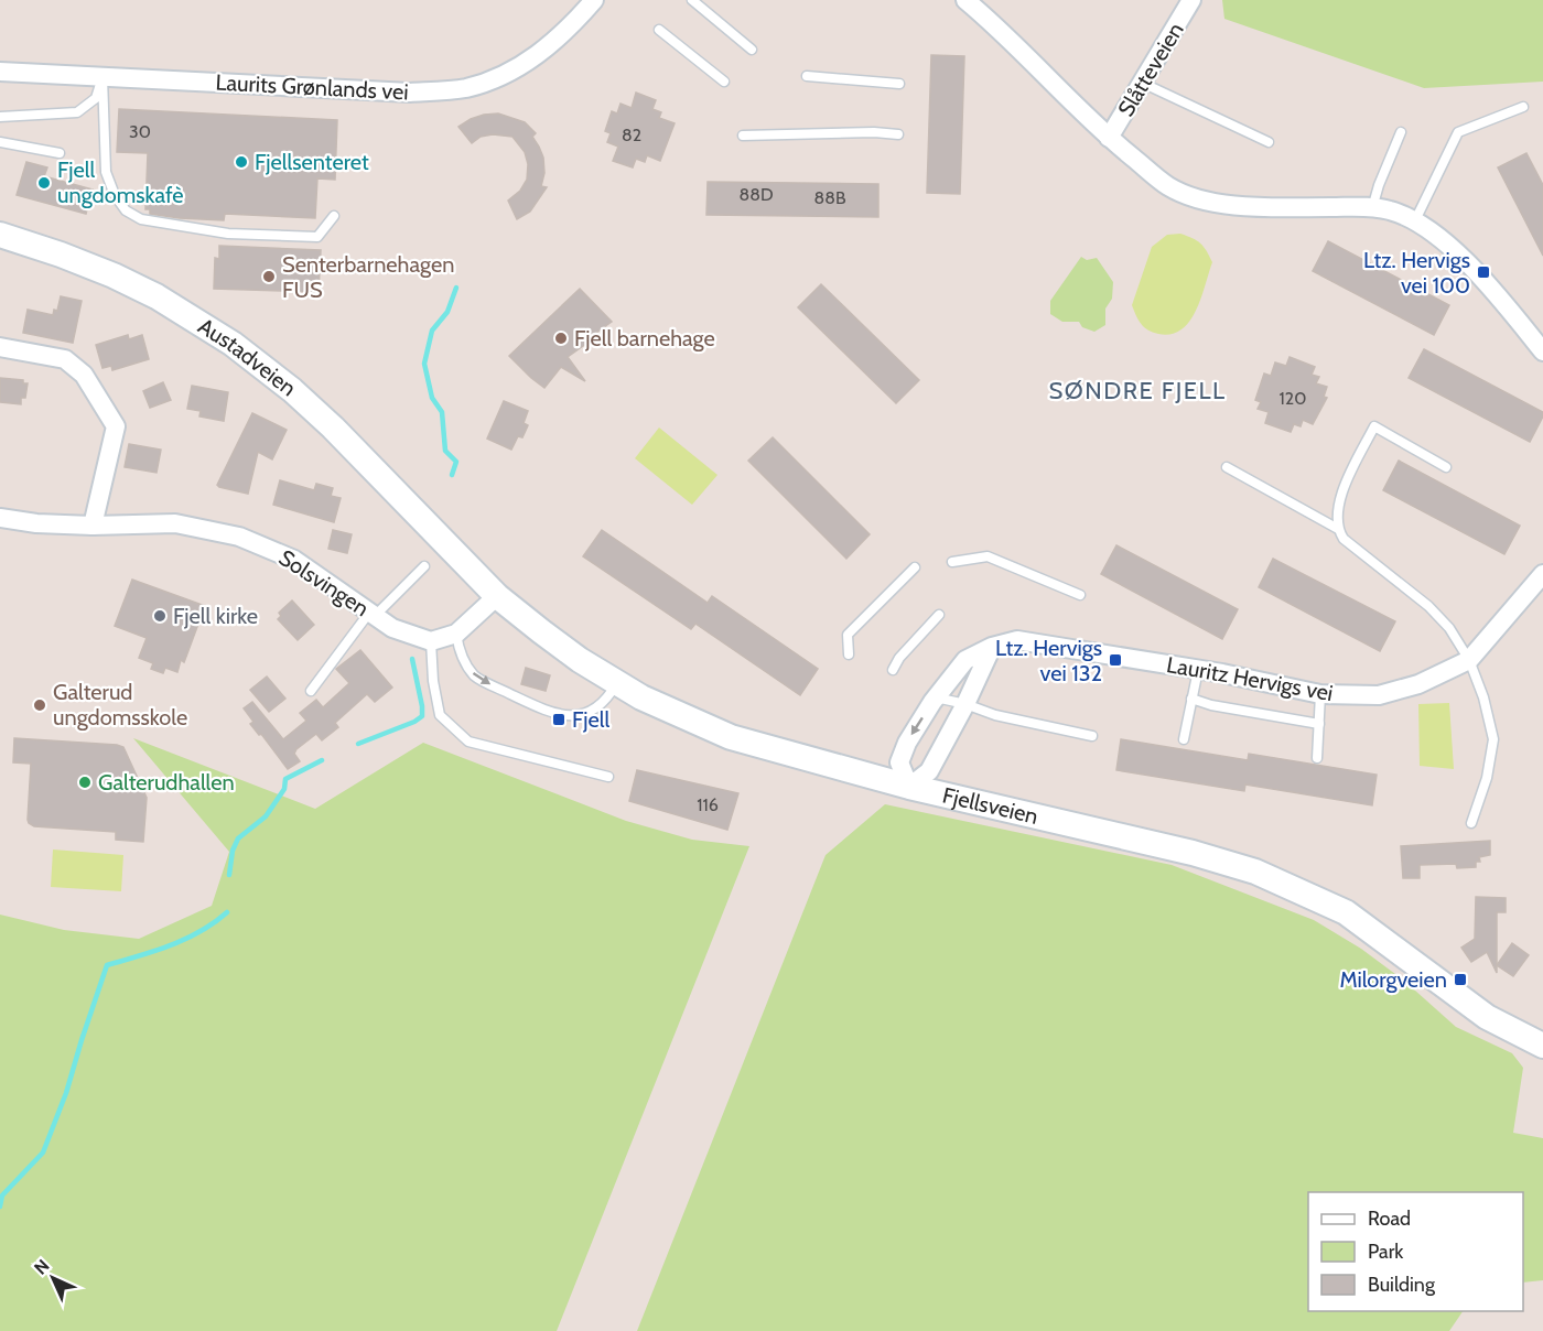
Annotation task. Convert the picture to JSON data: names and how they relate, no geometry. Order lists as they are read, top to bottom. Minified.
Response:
{"streets":{"main road":["Austadveien","Fjellsveien"],"street":["Slåtteveien","Laurits Grønlands vei","Solsvingen","Lauritz Hervigs vei"]},"crossings":[["Austadveien","Fjellsveien"],["Lauritz Hervigs vei","Fjellsveien"]],"districts":["SØNDRE FJELL"],"places":{"other":["Fjellsenteret","Fjell ungdomskafè","Senterbarnehagen FUS","Fjell barnehage","Fjell kirke","Galterud ungdomsskole","Galterudhallen"],"transit":["Ltz. Hervigs vei 100","Ltz. Hervigs vei 132","Fjell","Milorgveien"]},"house_numbers":["30","82","88D","88B","120","116"],"legend":["Road","Park","Building"],"north":"top left"}
